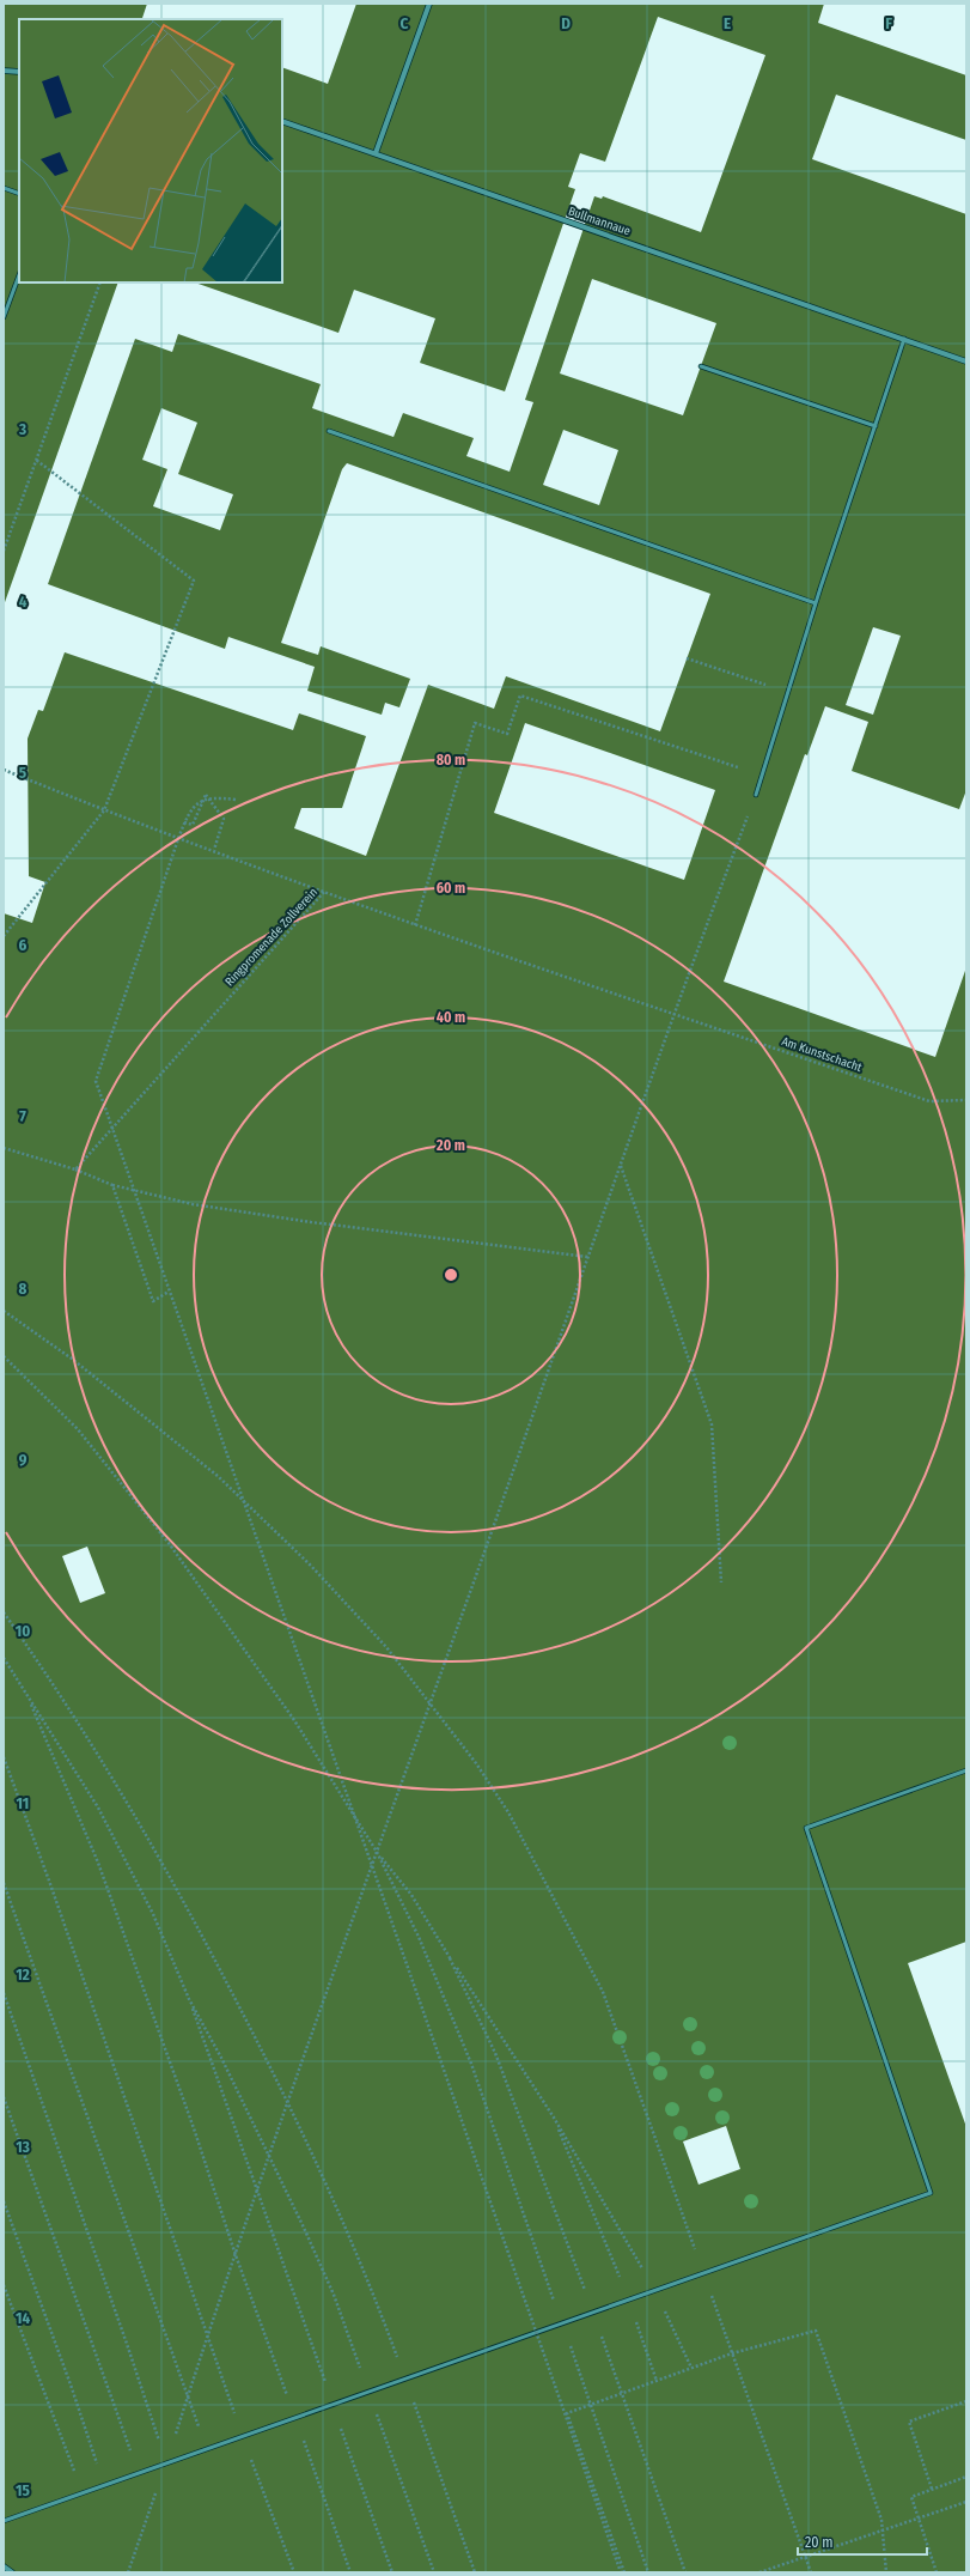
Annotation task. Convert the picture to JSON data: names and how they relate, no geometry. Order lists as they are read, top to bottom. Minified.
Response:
{"streets":{"street":["Bullmannaue"],"path":["Ringpromenade Zollverein","Am Kunstschacht"]},"crossings":[["Ringpromenade Zollverein","Am Kunstschacht"]],"scale_bar":"20 m","grid":{"columns":["C","D","E","F"],"rows":["3","4","5","6","7","8","9","10","11","12","13","14","15"]},"rings":["80 m","60 m","40 m","20 m"]}
